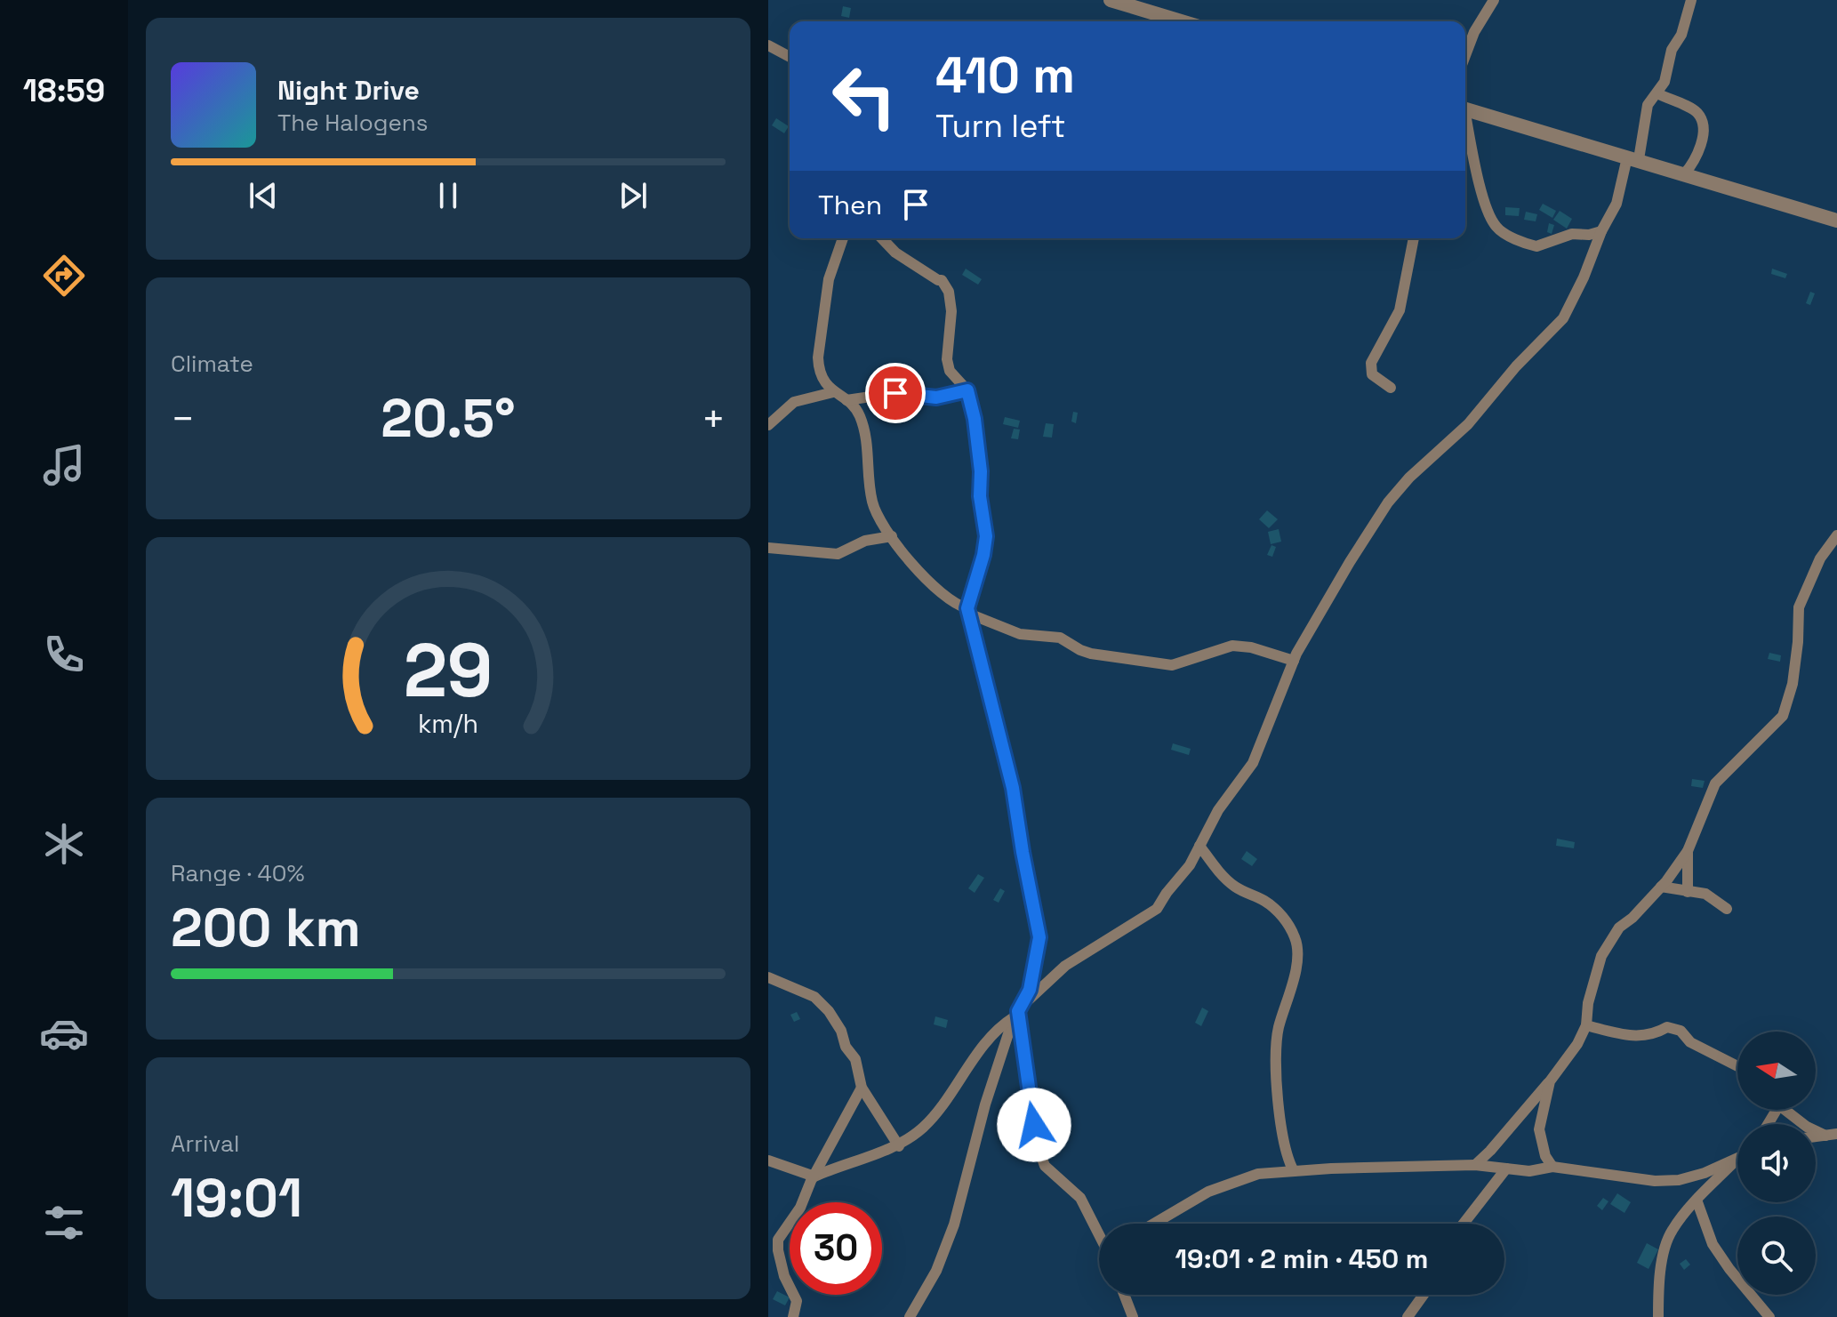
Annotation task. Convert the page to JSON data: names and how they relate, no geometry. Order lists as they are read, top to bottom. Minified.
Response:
{"north":"left","page":{"tabs":"18:59","turn":["410 m","Turn left"],"song":["Night Drive","The Halogens"],"then":"Then","tile":["Climate",["Range · 40%","200 km"],["Arrival","19:01"]],"heat":["−","20.5°","+"],"limit":"30","trip":"19:01 · 2 min · 450 m","gauge":["29","km/h"]}}
